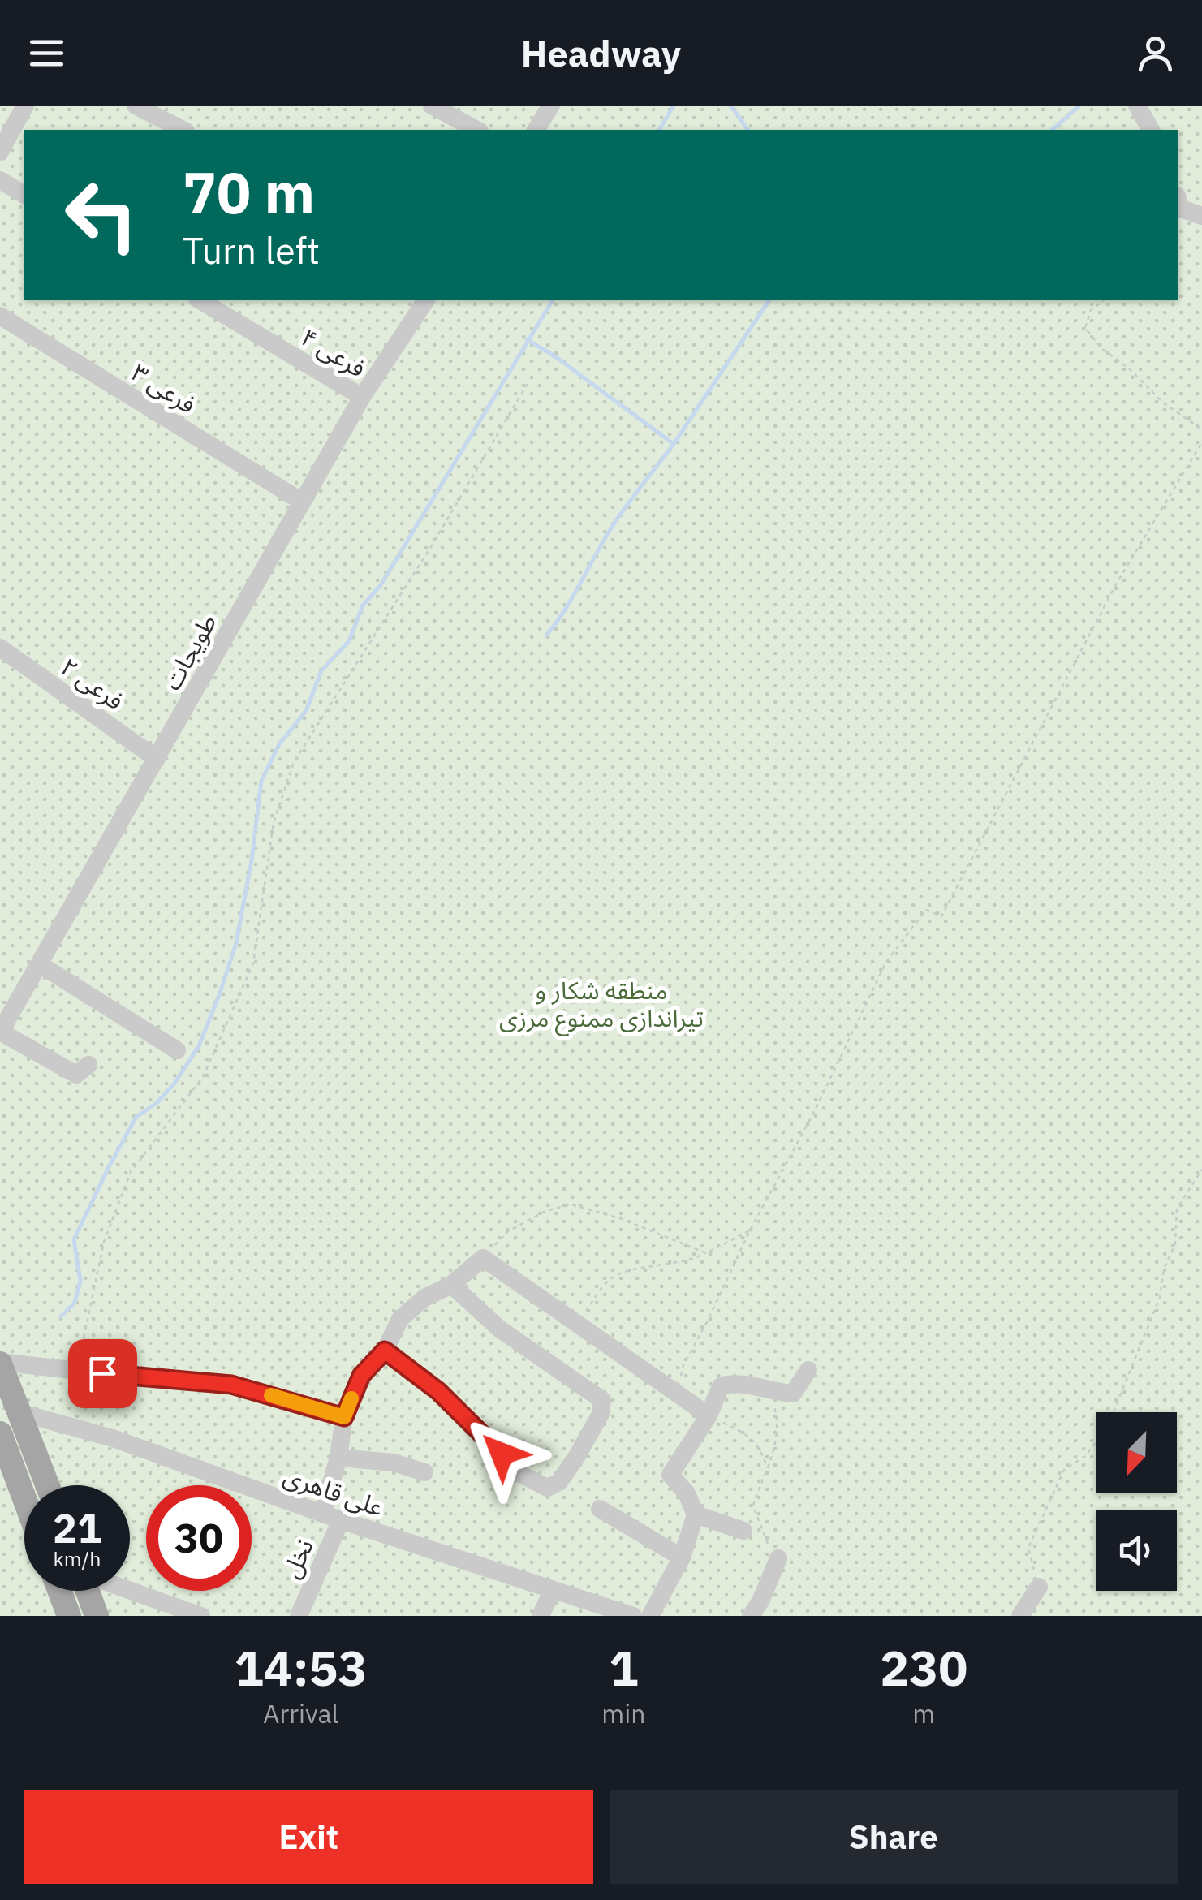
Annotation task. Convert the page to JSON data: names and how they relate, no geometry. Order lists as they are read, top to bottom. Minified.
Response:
{"streets":{"street":["فرعی ۴","فرعی ۳","طویجات","فرعی ۲","علی قاهری","نخل"]},"crossings":[["فرعی ۴","طویجات"],["فرعی ۳","طویجات"],["طویجات","فرعی ۲"],["علی قاهری","نخل"]],"parks":["منطقه شکار و تیراندازی ممنوع مرزی"],"north":"bottom left","page":{"header":"Headway","turn":["70 m","Turn left"],"speed":"21 km/h","limit":"30","eta":["14:53","Arrival","1","min","230","m"],"buttons":["Exit","Share"]}}
